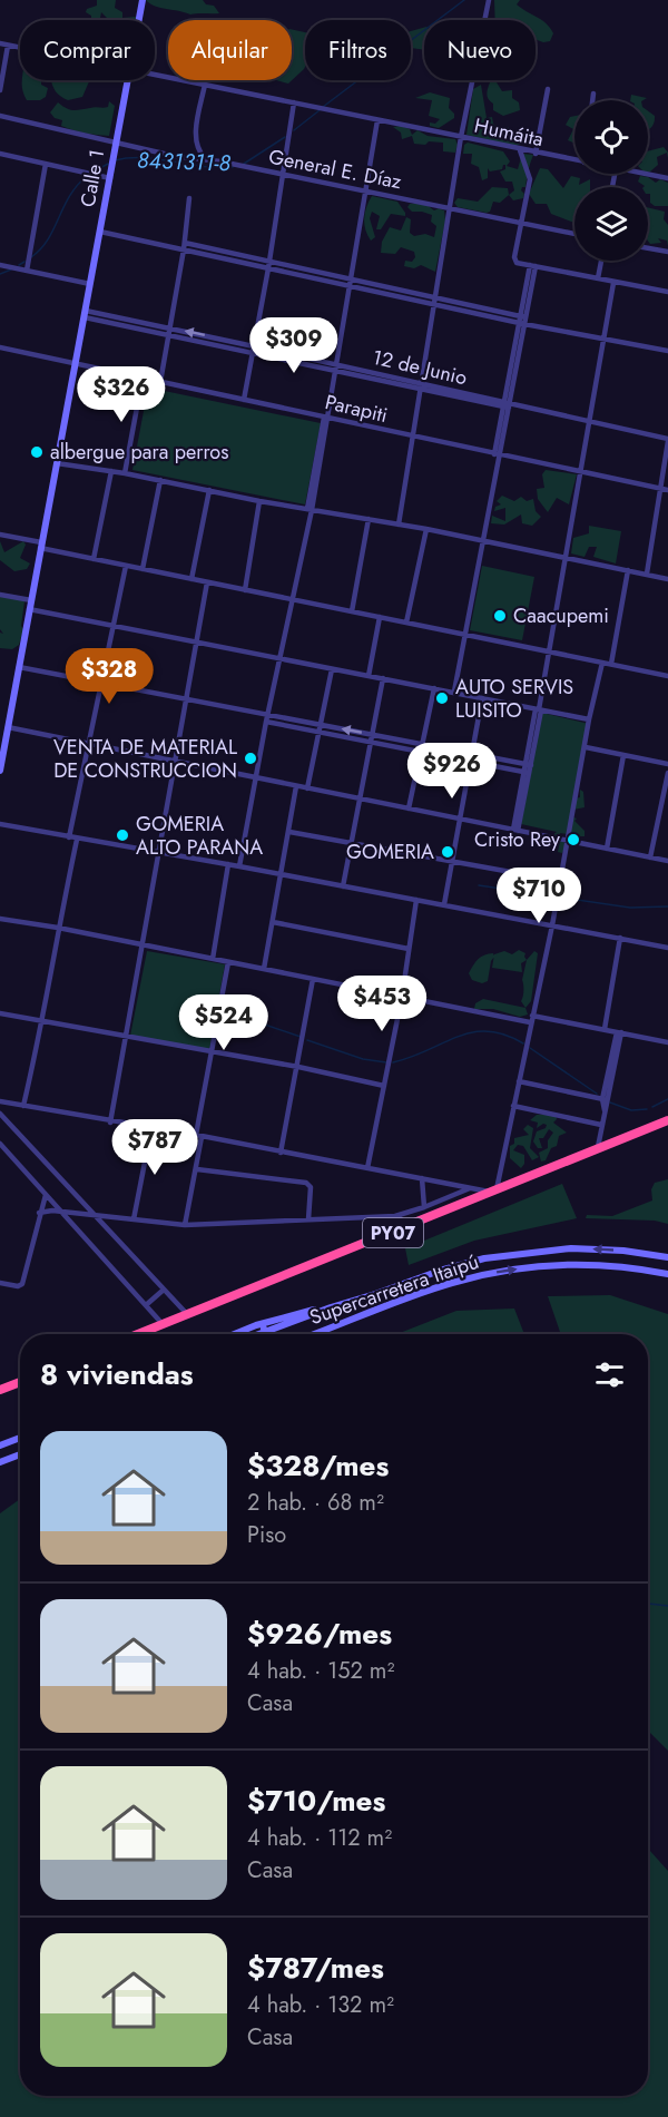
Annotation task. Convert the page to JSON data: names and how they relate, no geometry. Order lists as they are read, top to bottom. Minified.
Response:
{"streets":{"highway":["PY07"],"street":["Humáita","General E. Díaz","Calle 1","12 de Junio","Parapiti","Supercarretera Itaipú"]},"crossings":[["General E. Díaz","Calle 1"],["Calle 1","12 de Junio"],["Calle 1","Parapiti"]],"water":["8431311-8"],"places":["albergue para perros","Caacupemi","AUTO SERVIS LUISITO","VENTA DE MATERIAL DE CONSTRUCCION","GOMERIA ALTO PARANA","Cristo Rey","GOMERIA"],"page":{"chip":["Comprar","Alquilar","Filtros","Nuevo"],"price":["$309","$326","$328","$926","$710","$453","$524","$787"],"heading":"8 viviendas","list":[{"name":"$328/mes","note":"2 hab. · 68 m² · Piso"},{"name":"$926/mes","note":"4 hab. · 152 m² · Casa"},{"name":"$710/mes","note":"4 hab. · 112 m² · Casa"},{"name":"$787/mes","note":"4 hab. · 132 m² · Casa"}]}}
